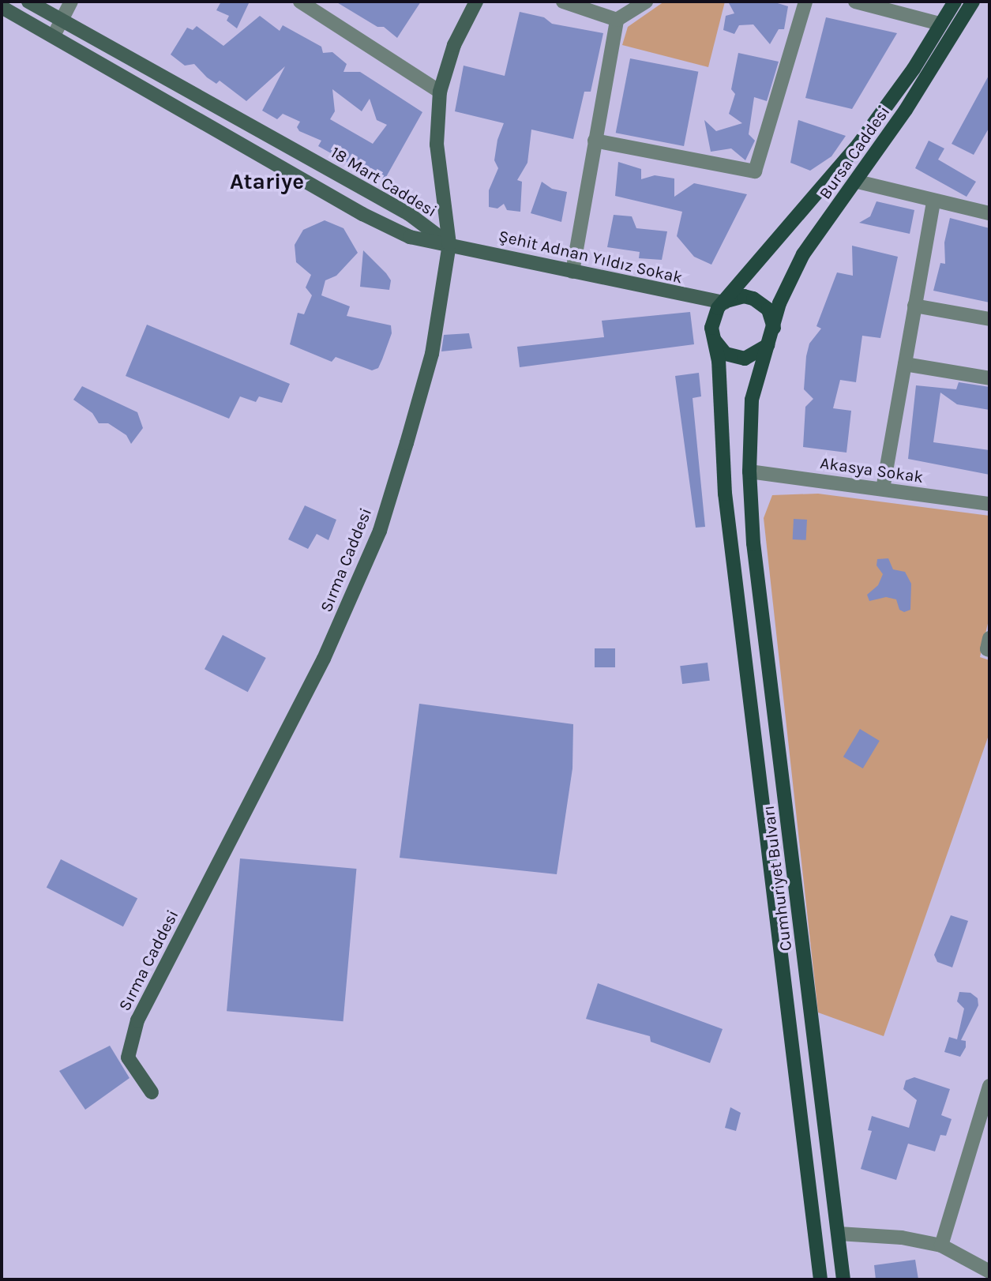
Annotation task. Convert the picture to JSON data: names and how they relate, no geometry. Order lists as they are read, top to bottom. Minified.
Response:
{"streets":{"main road":["Bursa Caddesi","Cumhuriyet Bulvarı"],"street":["18 Mart Caddesi","Şehit Adnan Yıldız Sokak","Akasya Sokak","Sırma Caddesi"]},"crossings":[["Bursa Caddesi","Şehit Adnan Yıldız Sokak"],["Bursa Caddesi","Akasya Sokak"],["Bursa Caddesi","Cumhuriyet Bulvarı"],["18 Mart Caddesi","Şehit Adnan Yıldız Sokak"],["18 Mart Caddesi","Sırma Caddesi"],["Şehit Adnan Yıldız Sokak","Sırma Caddesi"],["Akasya Sokak","Cumhuriyet Bulvarı"]],"districts":["Atariye"]}
